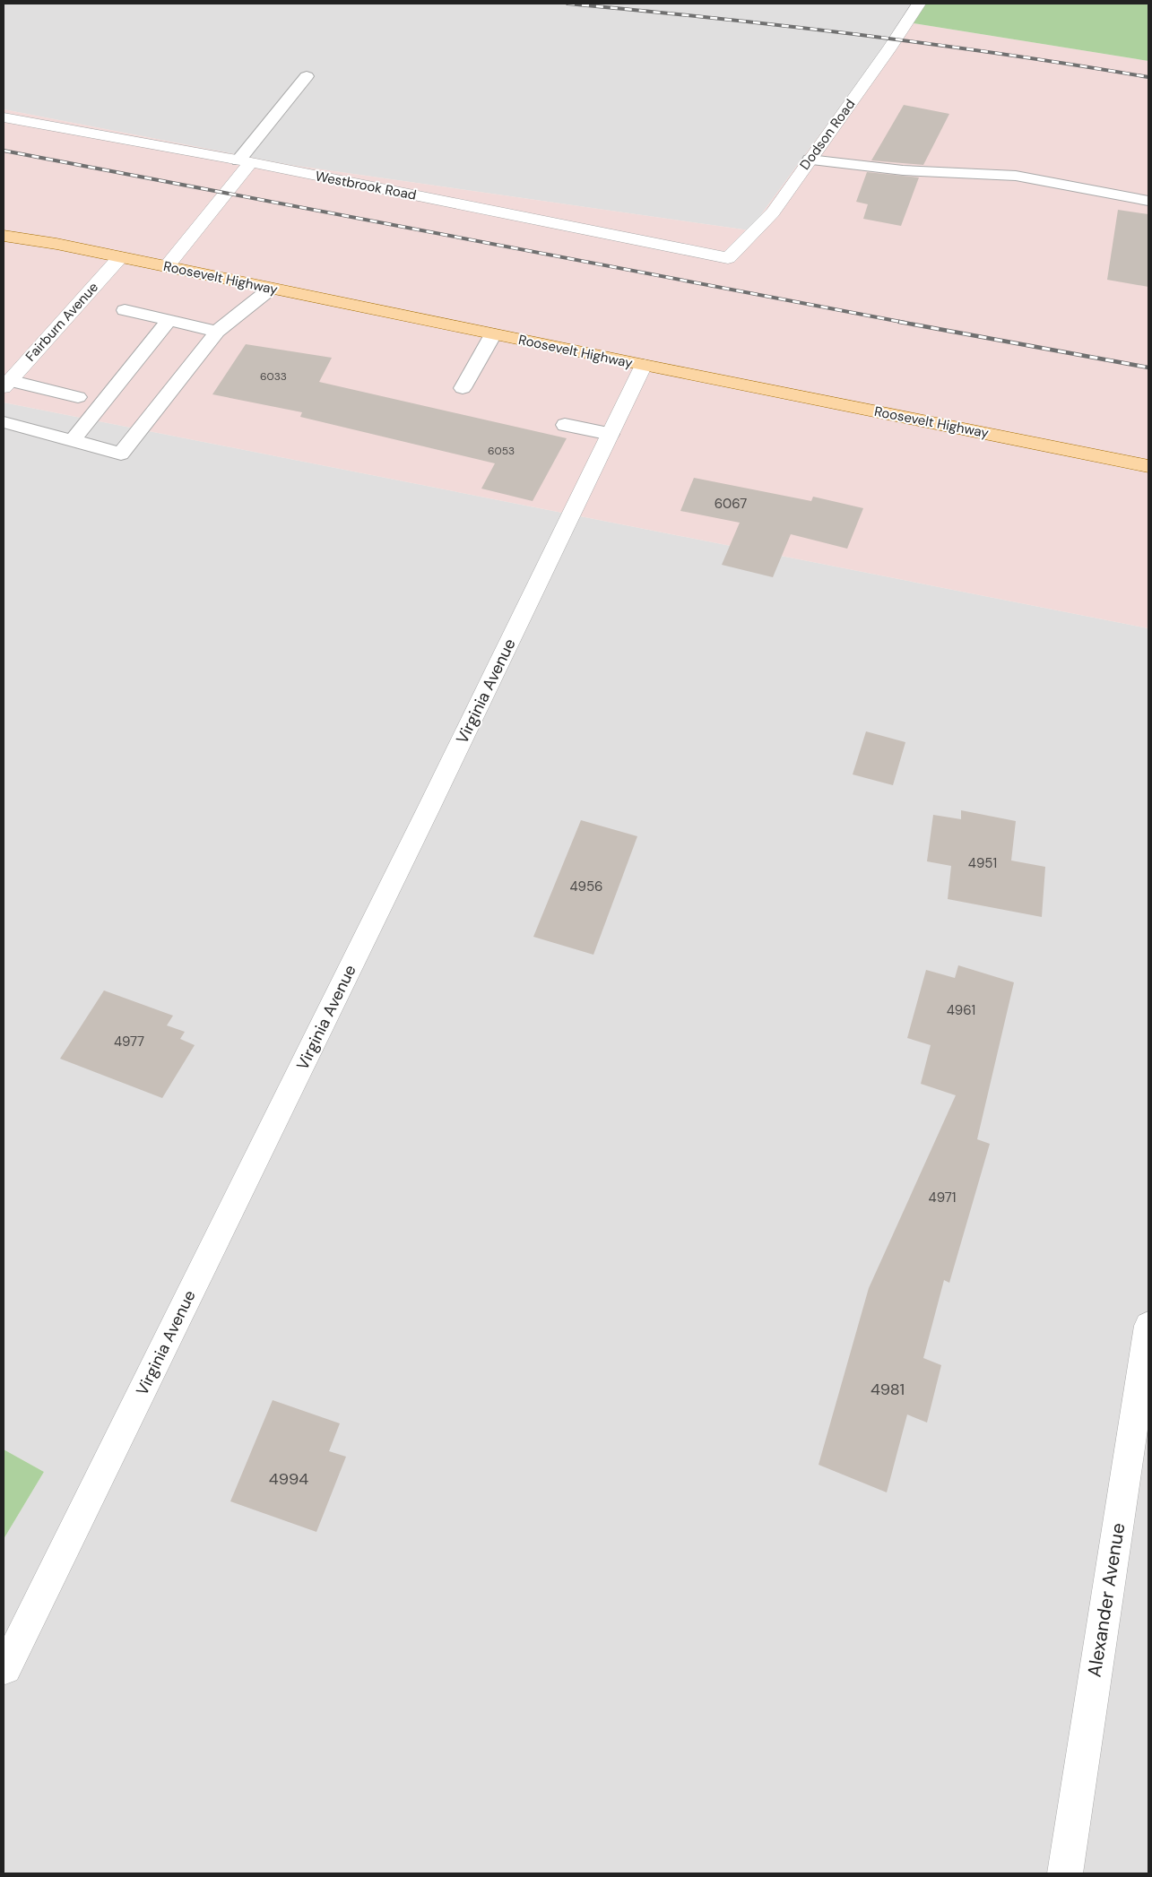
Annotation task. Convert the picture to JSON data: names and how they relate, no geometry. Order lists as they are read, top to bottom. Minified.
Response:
{"streets":{"main road":["Roosevelt Highway"],"street":["Dodson Road","Westbrook Road","Fairburn Avenue","Virginia Avenue","Alexander Avenue"]},"crossings":[["Dodson Road","Westbrook Road"],["Roosevelt Highway","Fairburn Avenue"],["Roosevelt Highway","Virginia Avenue"]],"house_numbers":["6033","6053","6067","4951","4956","4961","4977","4971","4981","4994"]}
